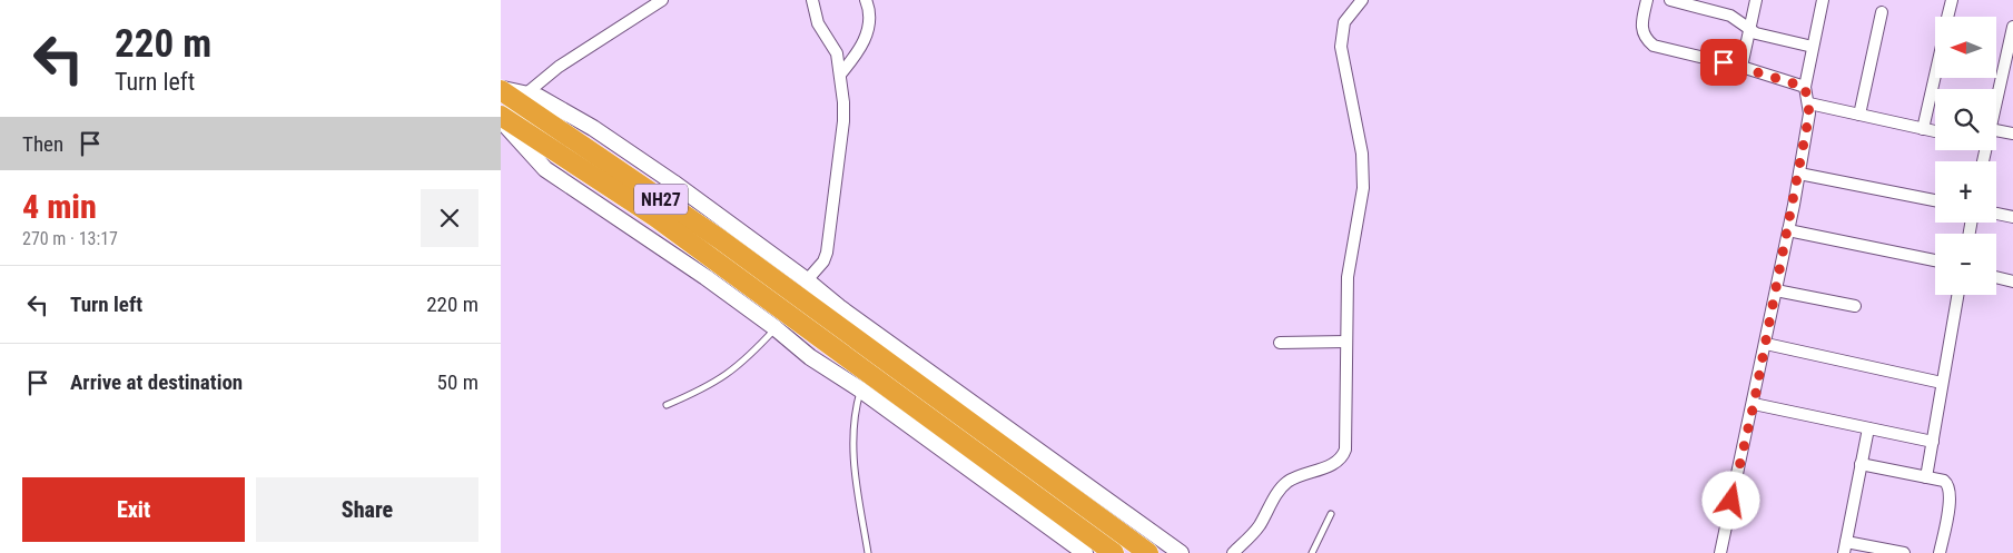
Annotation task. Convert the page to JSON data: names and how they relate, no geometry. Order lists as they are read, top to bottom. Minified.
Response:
{"streets":{"highway":["NH27"]},"north":"left","page":{"turn":["220 m","Turn left"],"map_buttons":["+","−"],"then":"Then","heading":["4 min","270 m · 13:17"],"list":[{"name":"Turn left","value":"220 m"},{"name":"Arrive at destination","value":"50 m"}],"buttons":["Exit","Share"]}}
